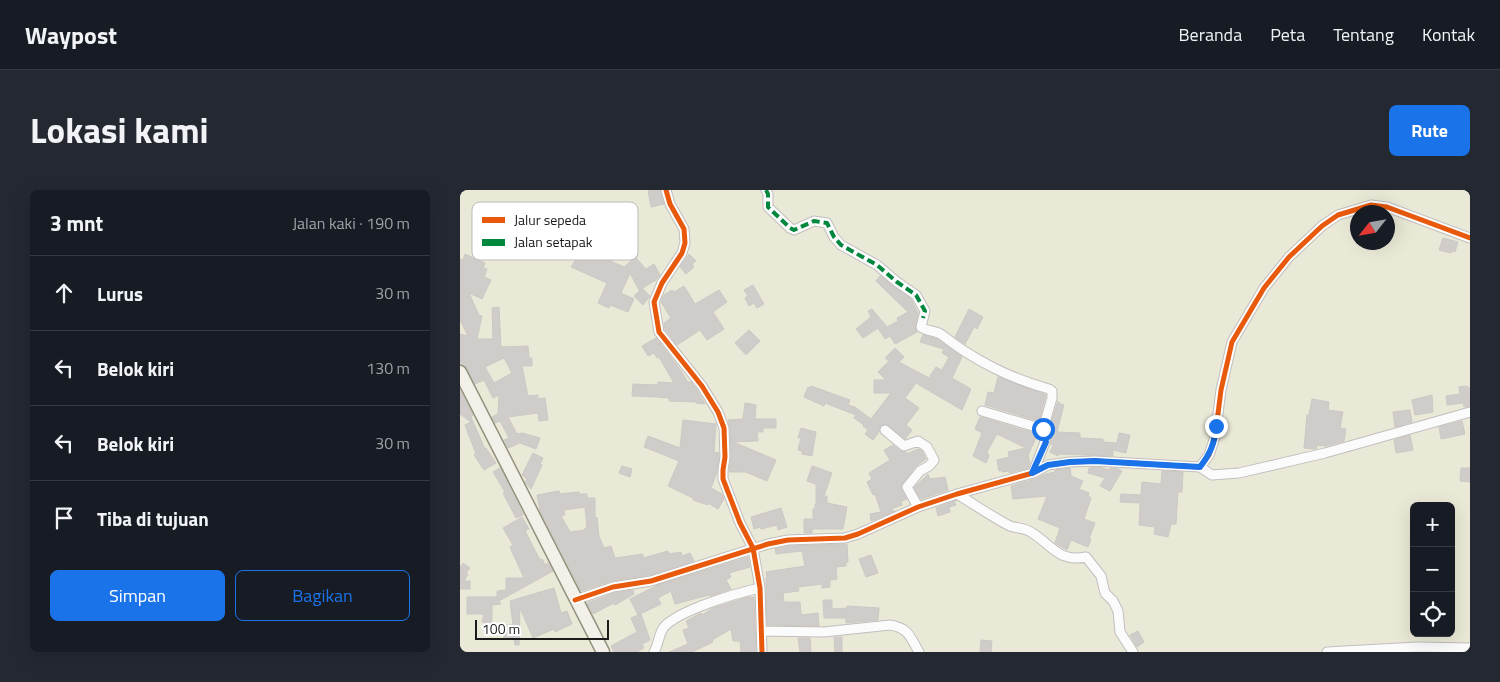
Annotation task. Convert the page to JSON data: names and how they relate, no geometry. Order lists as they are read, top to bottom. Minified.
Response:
{"legend":["Jalur sepeda","Jalan setapak"],"scale_bar":"100 m","north":"bottom left","page":{"header":"Waypost","nav":["Beranda","Peta","Tentang","Kontak"],"title":"Lokasi kami","buttons":["Rute",["Simpan","Bagikan"]],"heading":["3 mnt","Jalan kaki · 190 m"],"list":[["Lurus","30 m"],["Belok kiri","130 m"],["Belok kiri","30 m"],"Tiba di tujuan"],"map_buttons":["+","−"],"scale":"100 m"}}
